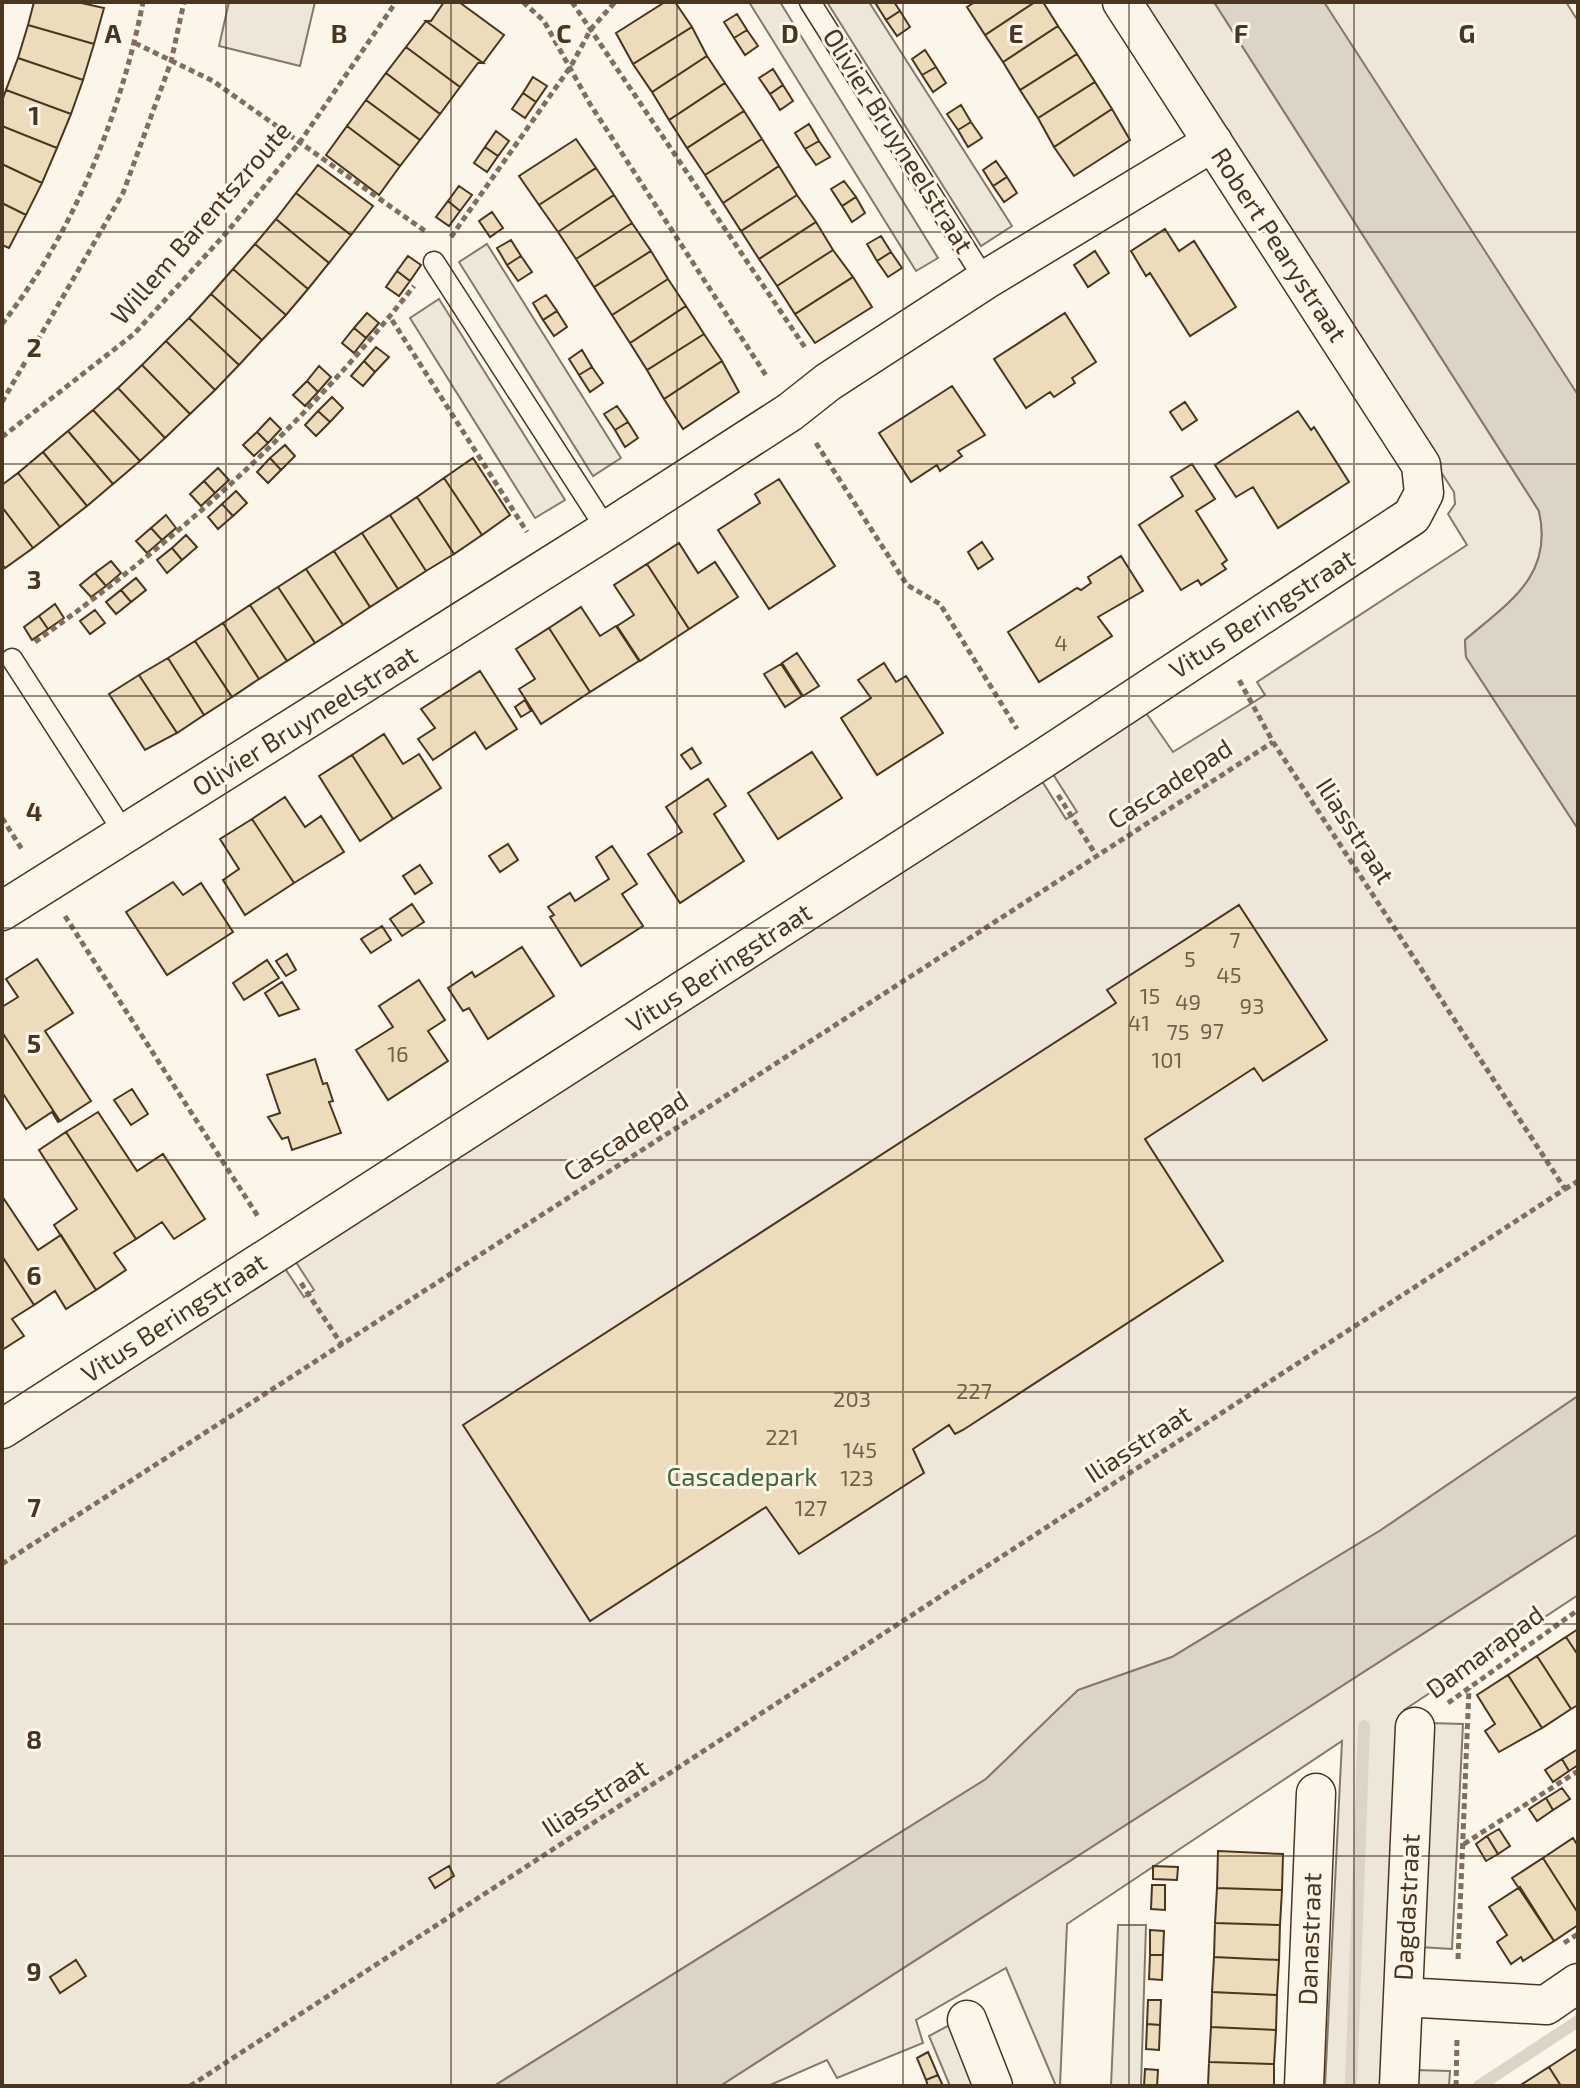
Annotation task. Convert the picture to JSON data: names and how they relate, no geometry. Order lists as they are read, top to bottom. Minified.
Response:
{"streets":{"street":["Olivier Bruyneelstraat","Robert Pearystraat","Vitus Beringstraat","Dagdastraat","Danastraat"],"path":["Willem Barentszroute","Cascadepad","Iliasstraat","Damarapad"]},"crossings":[["Olivier Bruyneelstraat","Robert Pearystraat"],["Robert Pearystraat","Vitus Beringstraat"],["Vitus Beringstraat","Iliasstraat"],["Cascadepad","Iliasstraat"],["Damarapad","Dagdastraat"]],"parks":["Cascadepark"],"house_numbers":["4","7","5","45","15","49","93","41","97","75","16","101","227","203","221","145","123","127"],"grid":{"columns":["A","B","C","D","E","F","G"],"rows":["1","2","3","4","5","6","7","8","9"]}}
